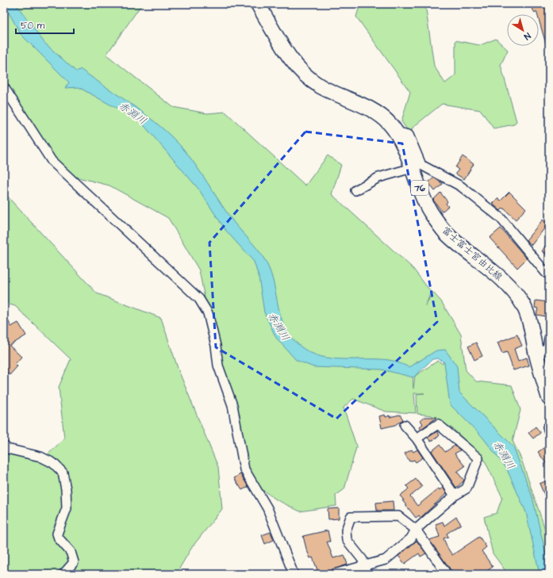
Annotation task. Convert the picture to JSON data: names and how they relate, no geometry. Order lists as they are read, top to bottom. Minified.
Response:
{"streets":{"main road":["76","富士富士宮由比線"]},"water":["赤淵川"],"scale_bar":"50 m","north":"bottom right"}
